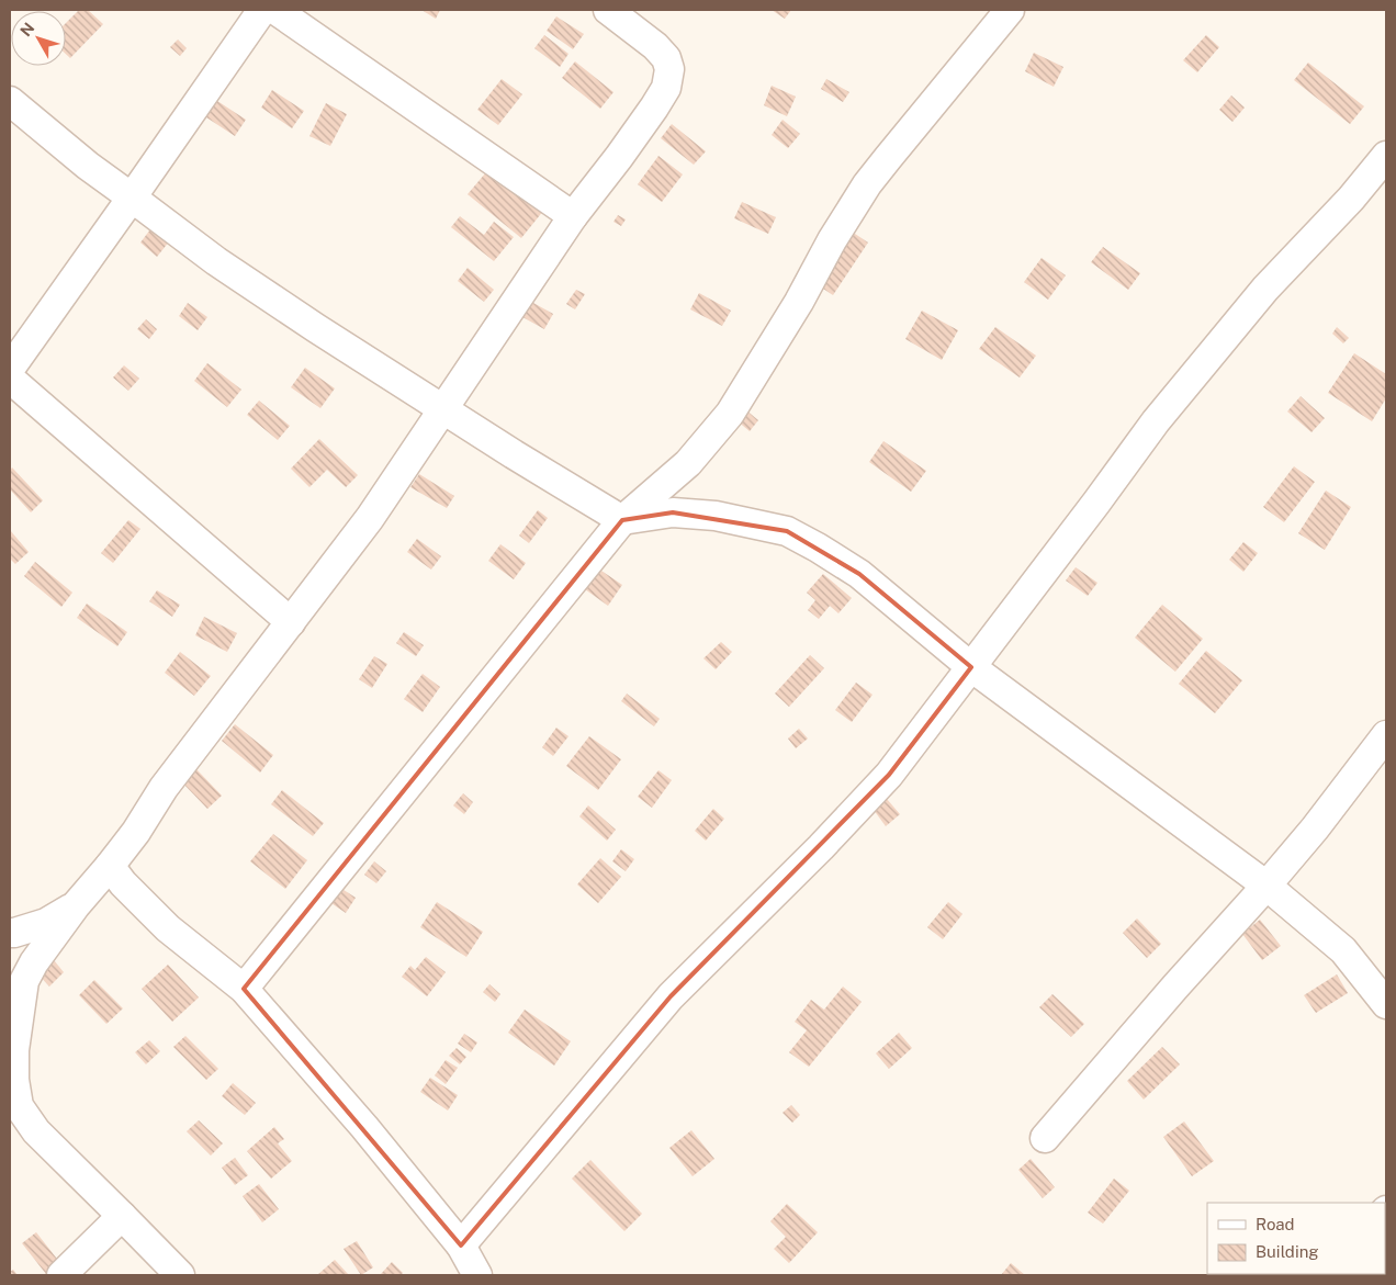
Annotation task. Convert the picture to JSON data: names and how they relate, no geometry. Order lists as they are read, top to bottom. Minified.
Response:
{"legend":["Road","Building"],"north":"top left"}
